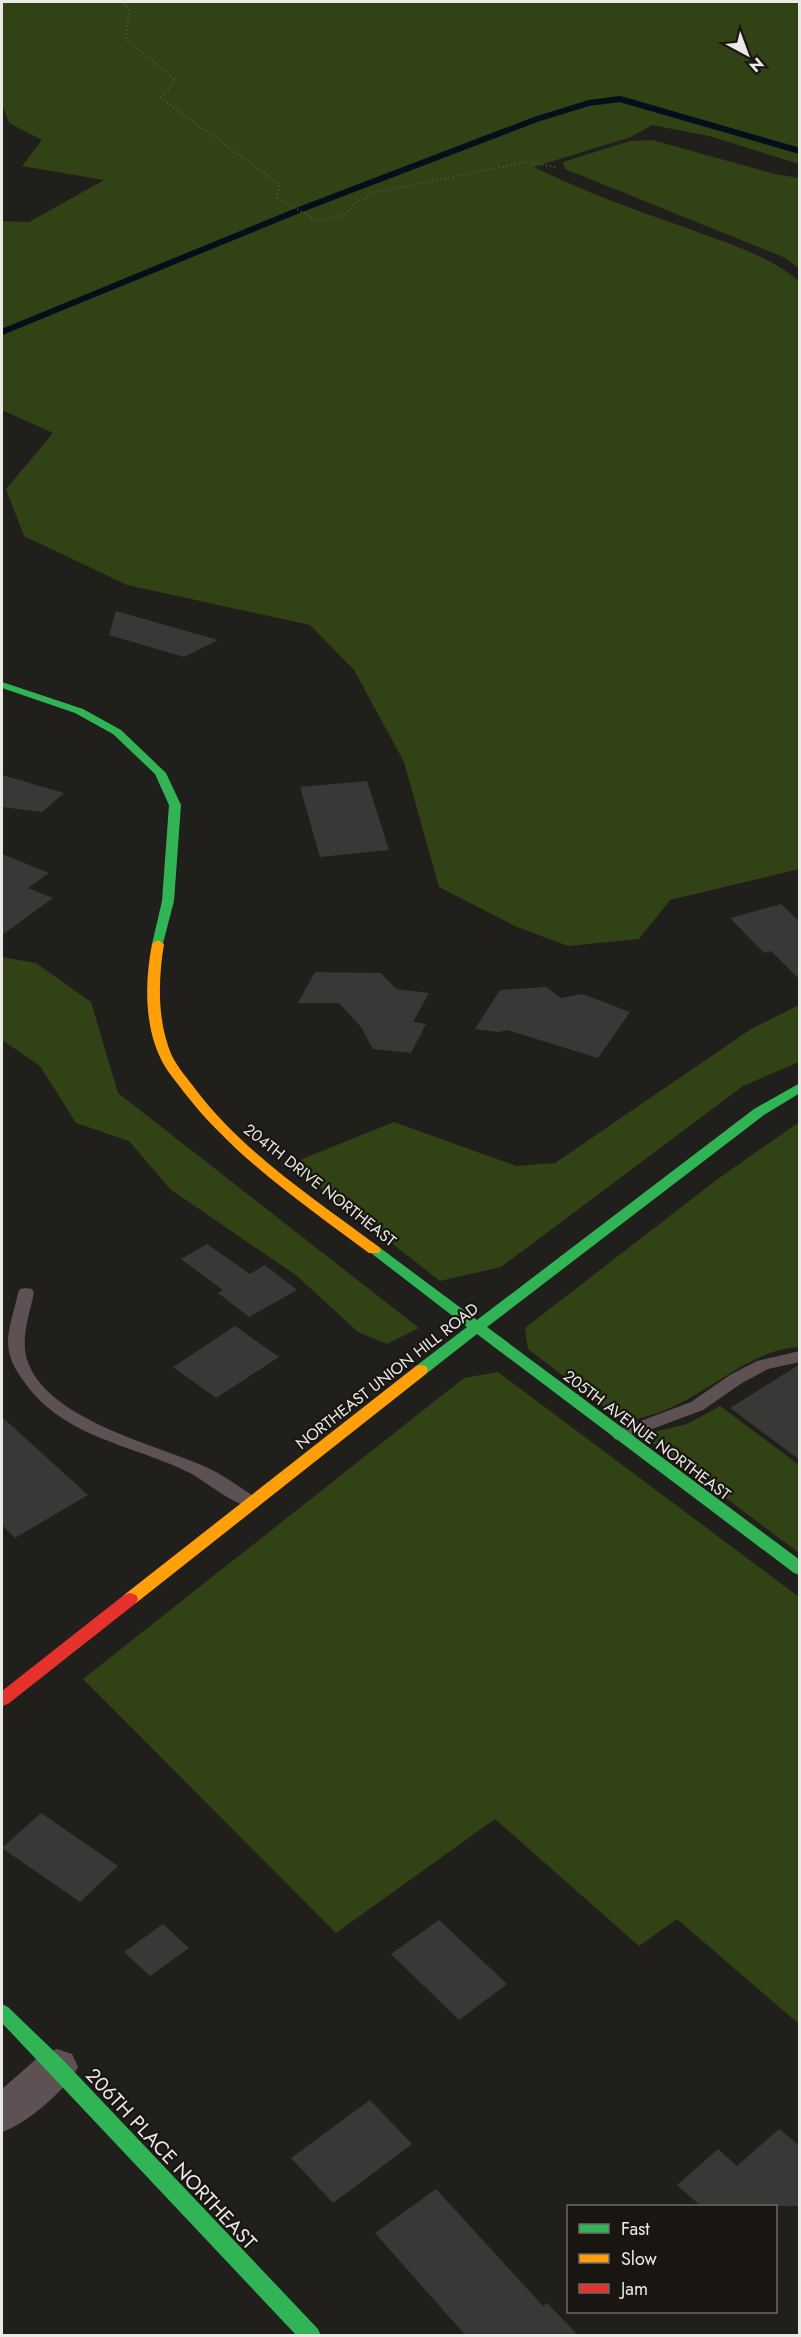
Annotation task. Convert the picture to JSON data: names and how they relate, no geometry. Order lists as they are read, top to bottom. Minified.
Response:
{"streets":{"street":["204TH DRIVE NORTHEAST","NORTHEAST UNION HILL ROAD","205TH AVENUE NORTHEAST","206TH PLACE NORTHEAST"]},"crossings":[["204TH DRIVE NORTHEAST","NORTHEAST UNION HILL ROAD"],["204TH DRIVE NORTHEAST","205TH AVENUE NORTHEAST"],["NORTHEAST UNION HILL ROAD","205TH AVENUE NORTHEAST"]],"legend":["Fast","Slow","Jam"],"north":"bottom right"}
